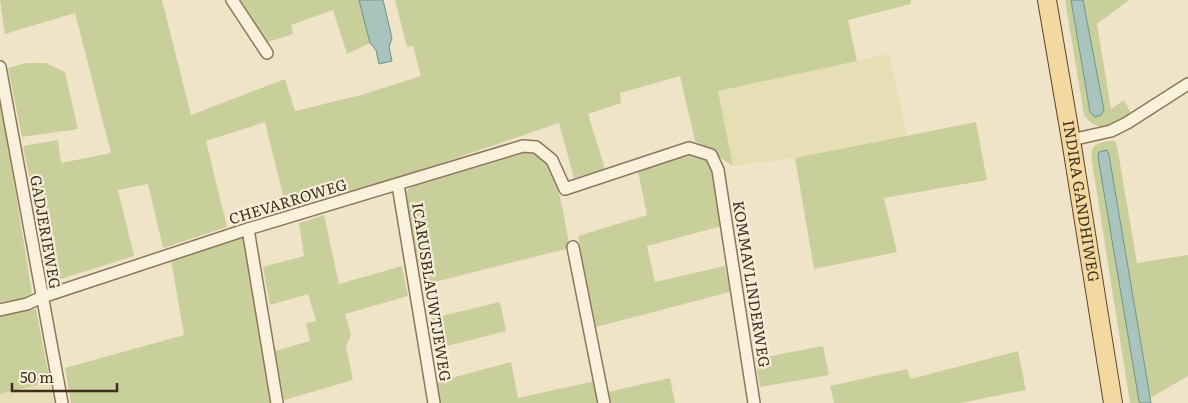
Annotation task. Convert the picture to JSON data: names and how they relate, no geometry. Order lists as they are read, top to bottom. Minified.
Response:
{"streets":{"main road":["INDIRA GANDHIWEG"],"street":["CHEVARROWEG","GADJERIEWEG","KOMMAVLINDERWEG","ICARUSBLAUWTJEWEG"]},"crossings":[["CHEVARROWEG","GADJERIEWEG"],["CHEVARROWEG","KOMMAVLINDERWEG"],["CHEVARROWEG","ICARUSBLAUWTJEWEG"]],"scale_bar":"50 m"}
